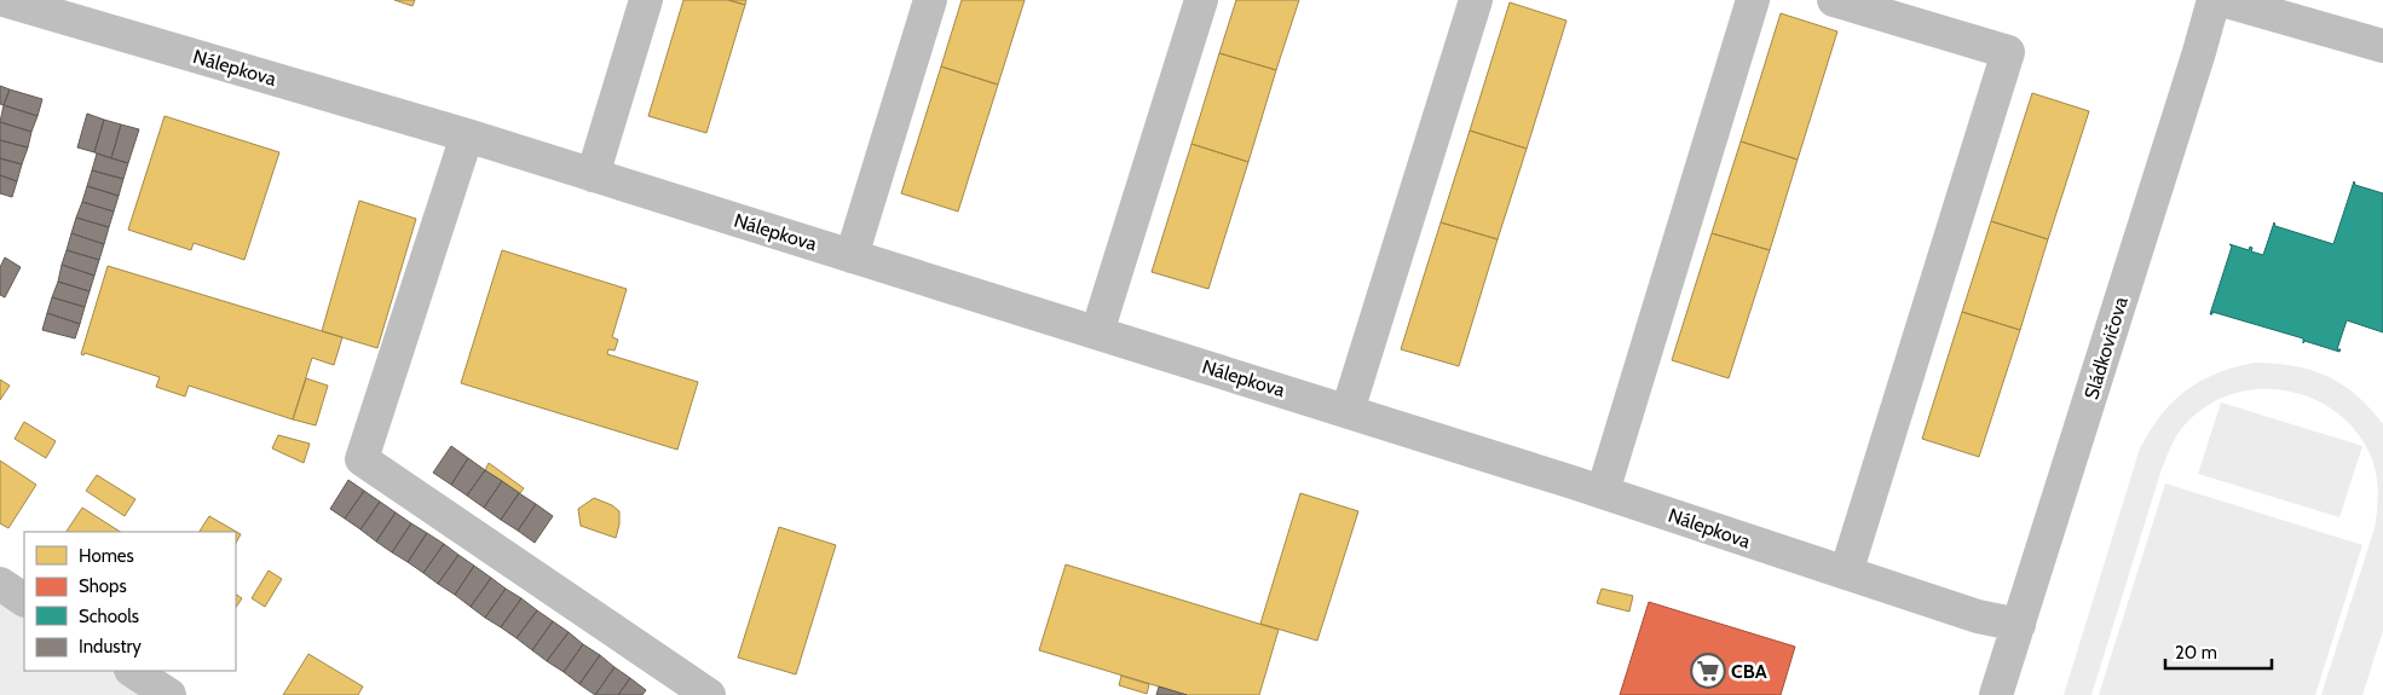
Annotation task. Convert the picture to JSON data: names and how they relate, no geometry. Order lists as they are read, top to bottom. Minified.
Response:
{"streets":{"street":["Nálepkova","Sládkovičova"]},"crossings":[["Nálepkova","Sládkovičova"]],"places":{"supermarket":["CBA"]},"legend":["Homes","Shops","Schools","Industry"],"scale_bar":"20 m"}
